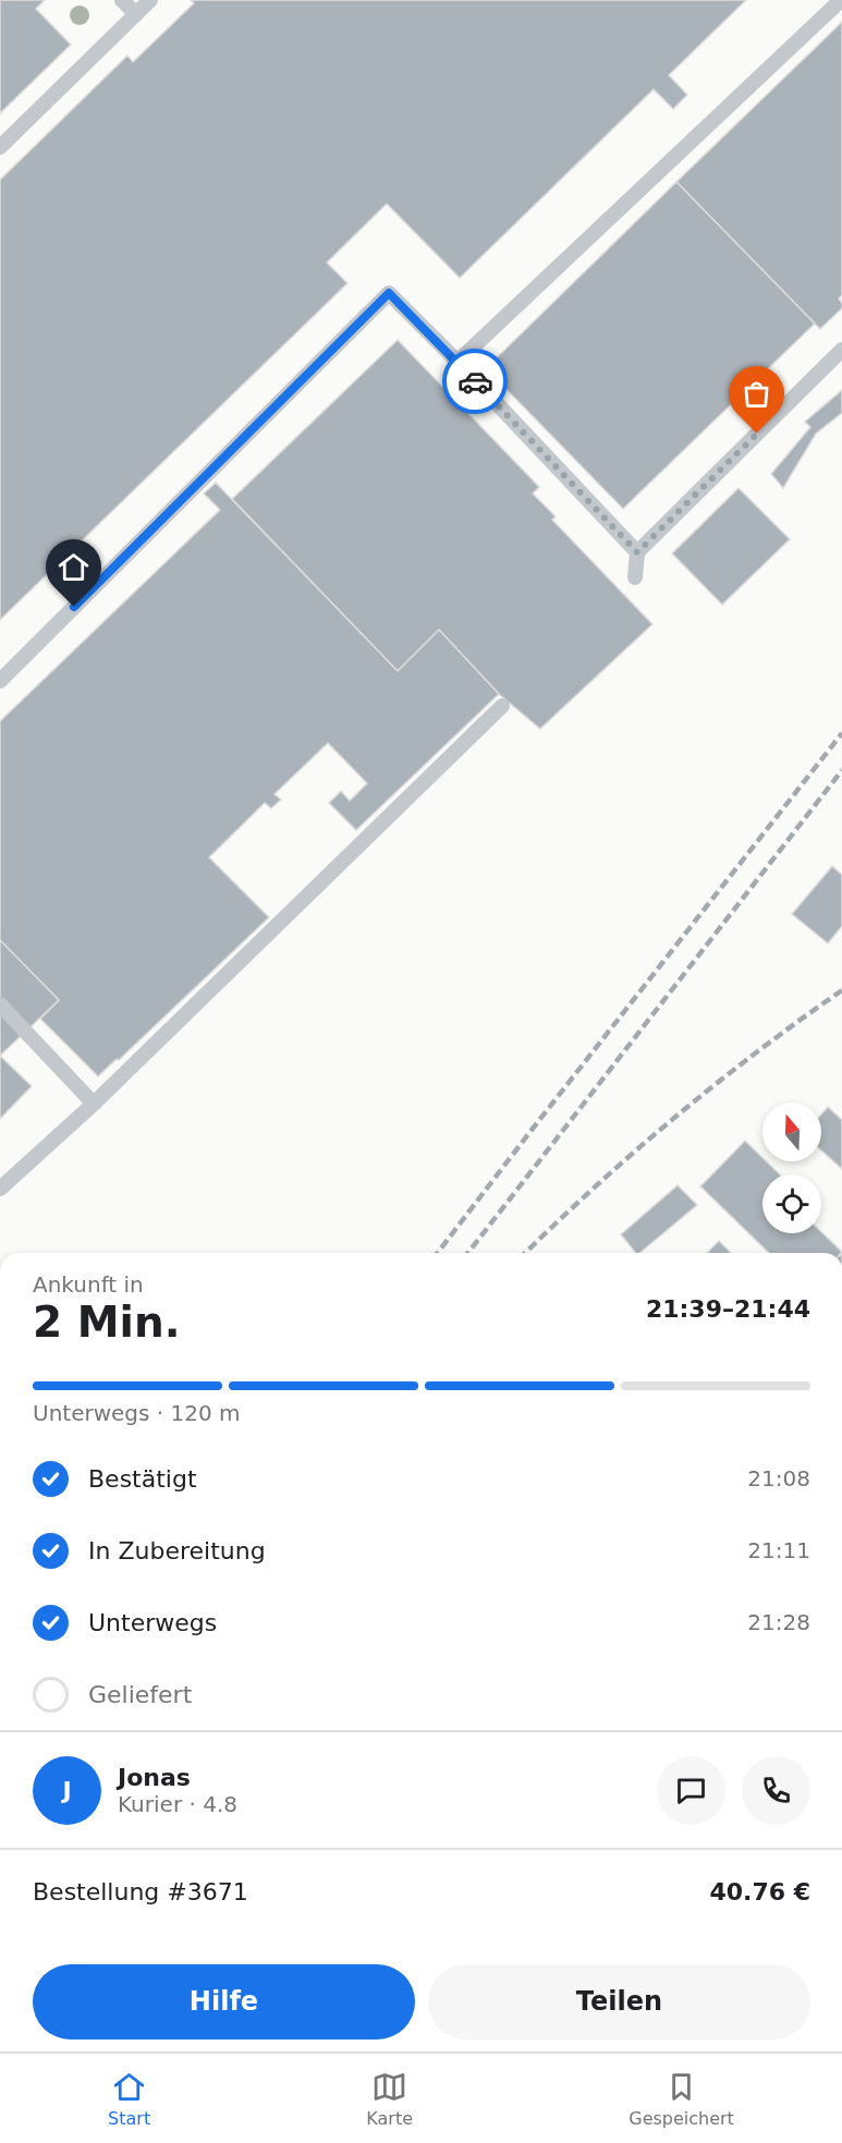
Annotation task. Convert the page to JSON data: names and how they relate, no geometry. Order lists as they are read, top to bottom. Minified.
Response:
{"north":"top","page":{"heading":["2 Min.","Ankunft in","21:39–21:44"],"panel":["Jonas","Kurier · 4.8","Bestellung #3671","40.76 €"],"bar":"Unterwegs · 120 m","list":[["Bestätigt","21:08"],["In Zubereitung","21:11"],["Unterwegs","21:28"],"Geliefert"],"round":"J","buttons":["Hilfe","Teilen"],"tabs":["Start","Karte","Gespeichert"]}}
